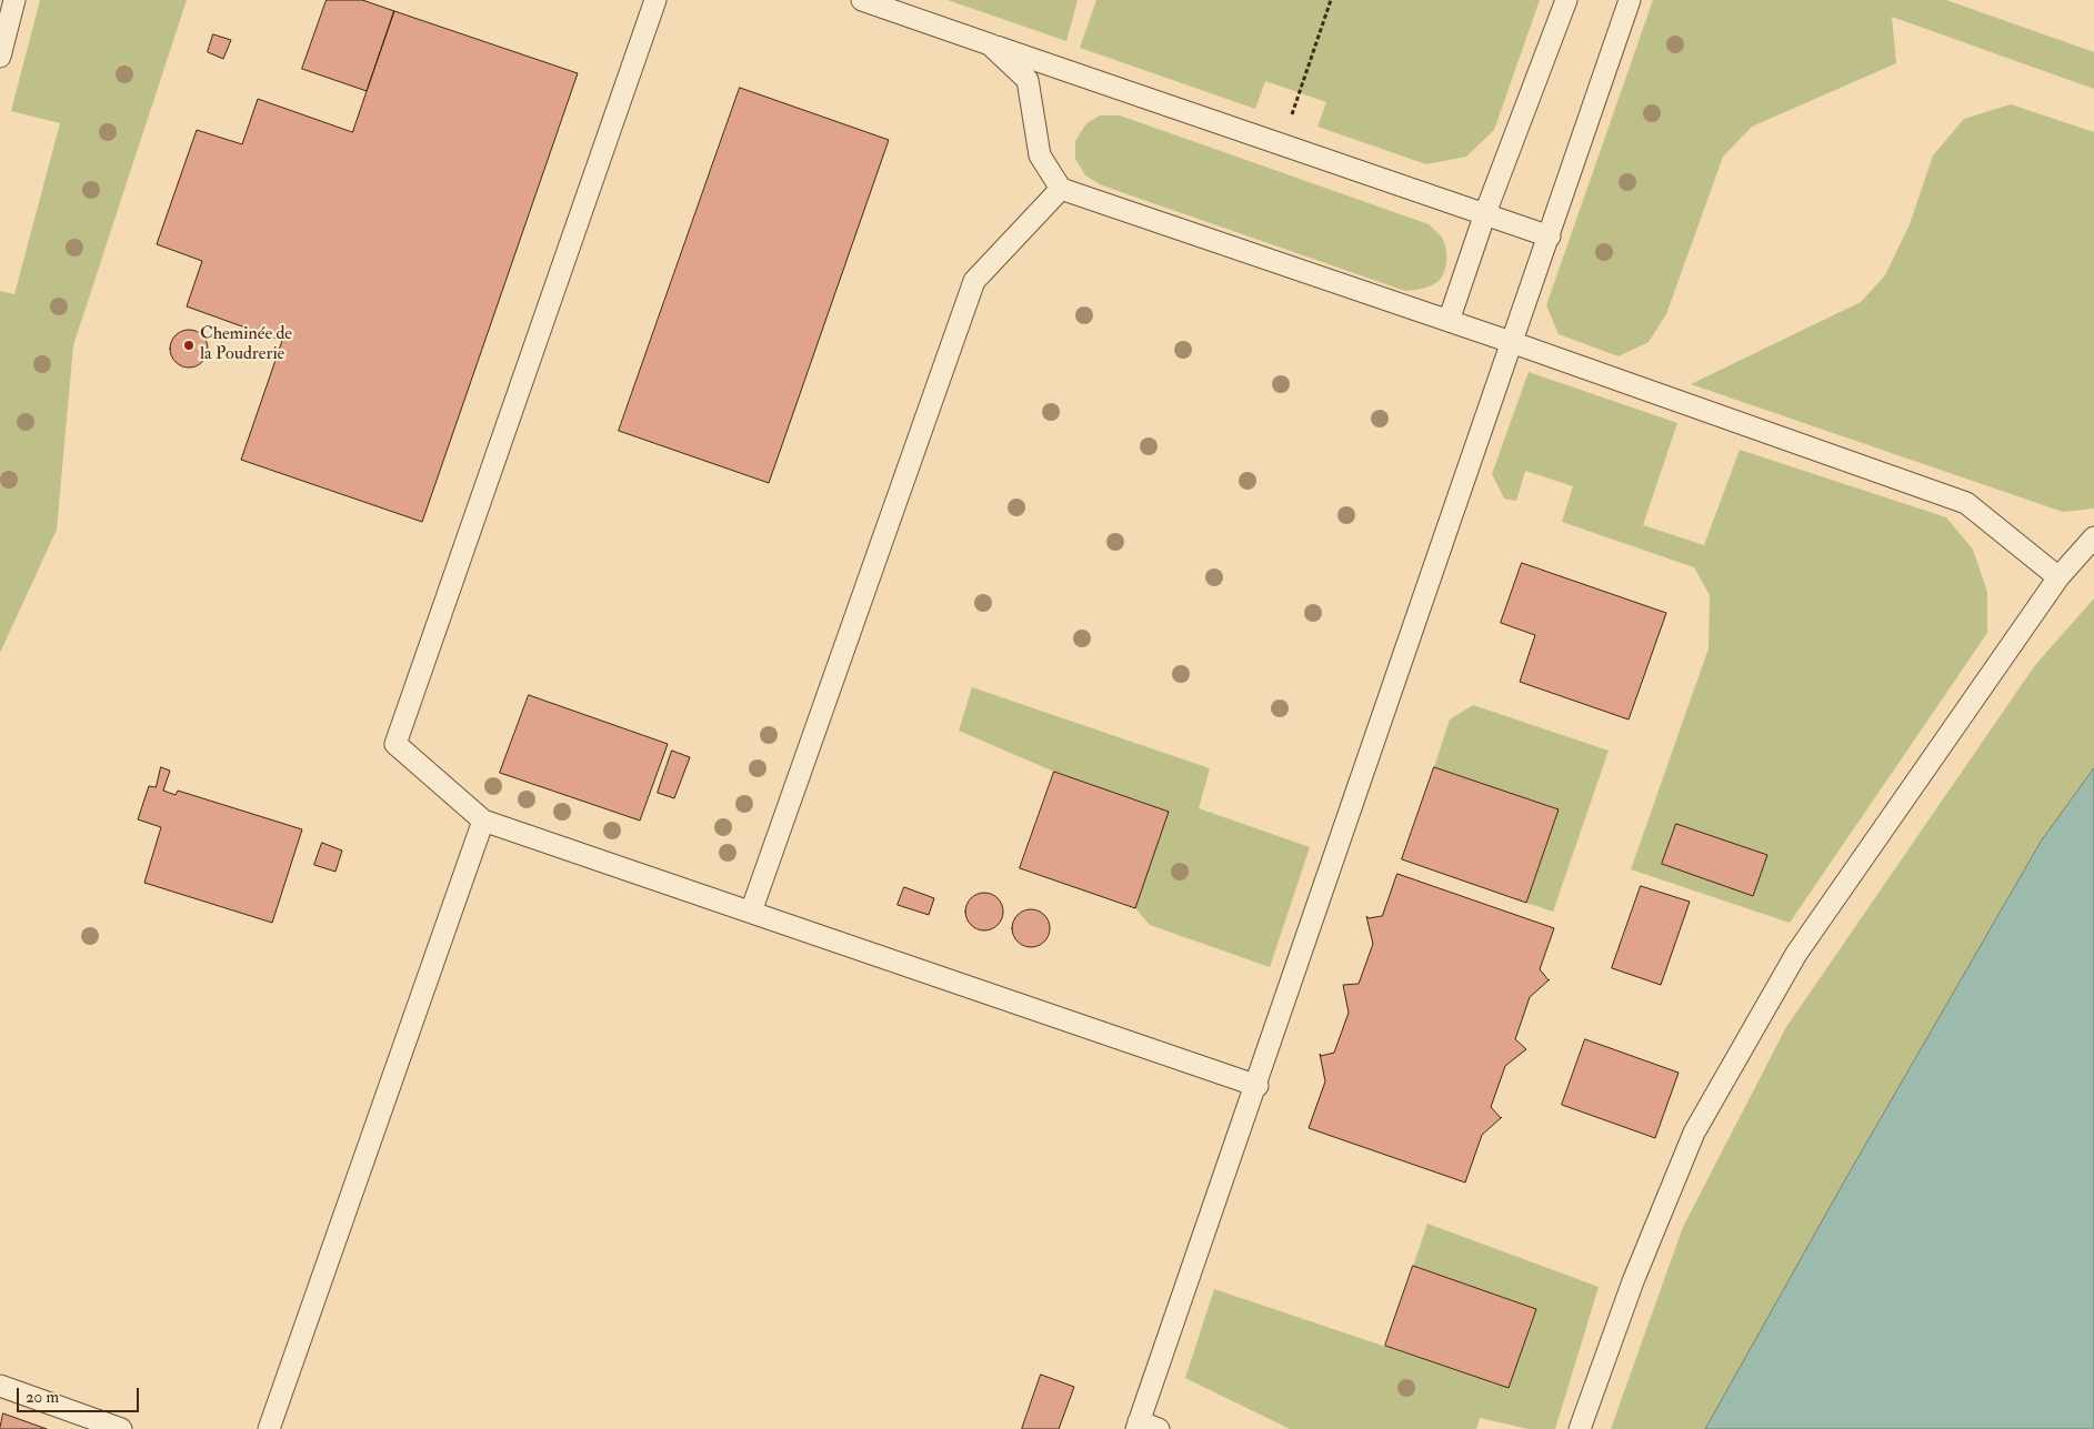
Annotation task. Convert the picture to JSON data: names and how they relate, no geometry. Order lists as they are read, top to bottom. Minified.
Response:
{"places":["Cheminée de la Poudrerie"],"scale_bar":"20 m"}
